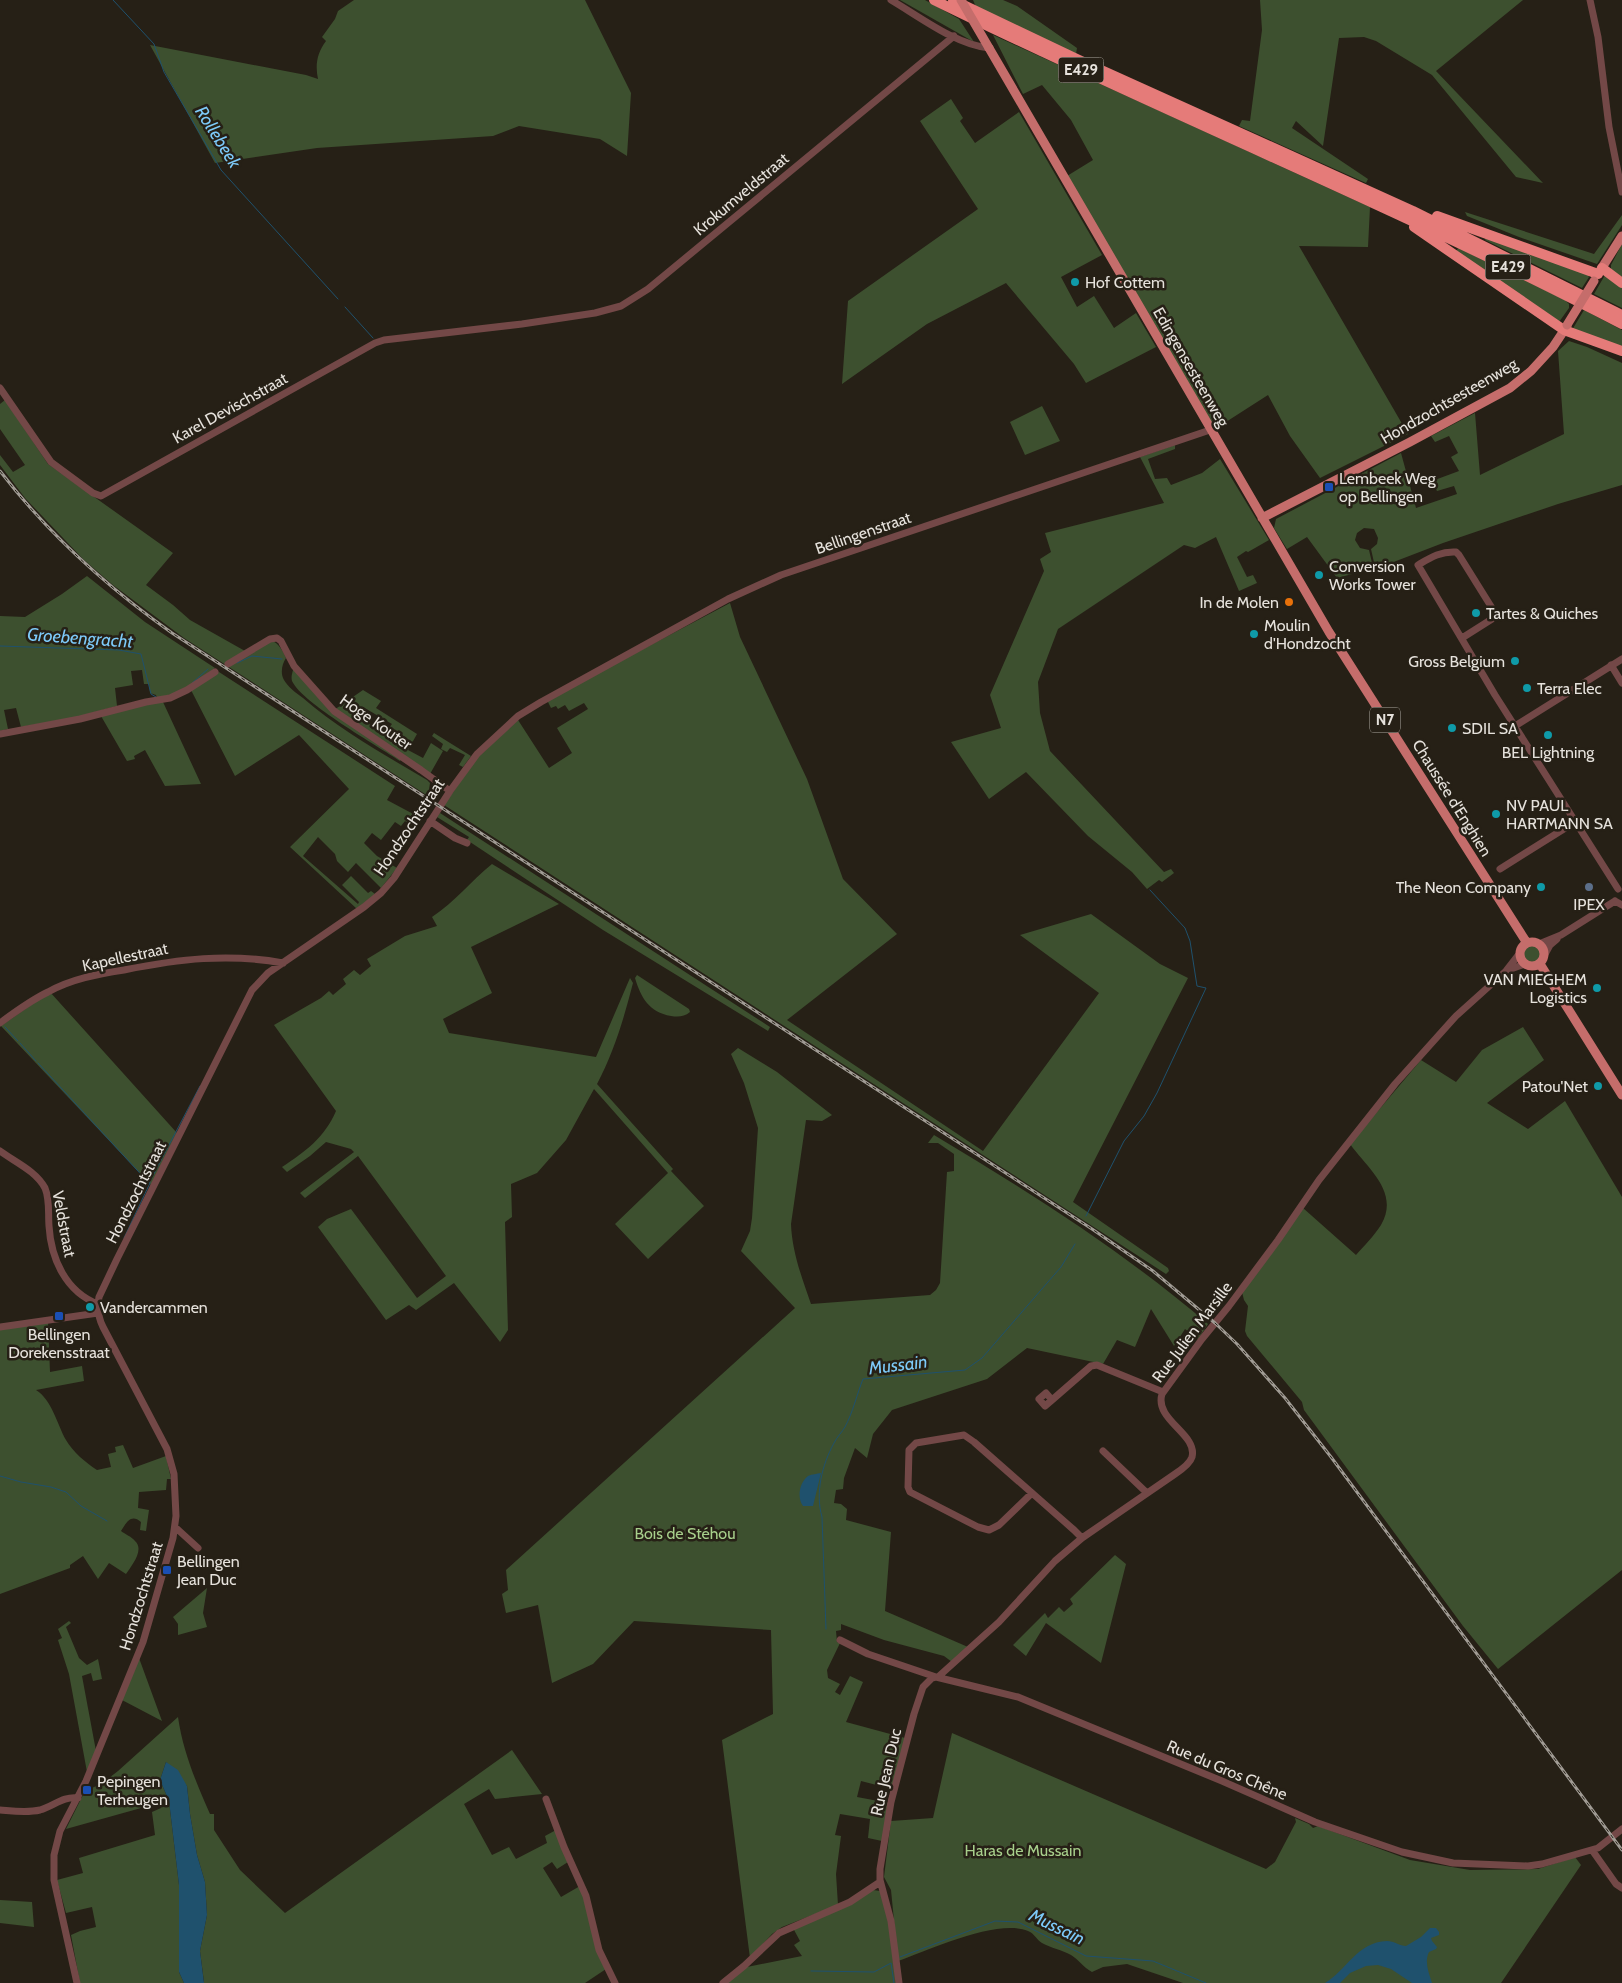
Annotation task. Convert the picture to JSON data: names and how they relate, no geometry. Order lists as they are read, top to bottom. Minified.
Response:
{"streets":{"highway":["E429"],"main road":["Edingensesteenweg","Hondzochtsesteenweg","N7","Chaussée d'Enghien"],"street":["Krokumveldstraat","Karel Devischstraat","Bellingenstraat","Hoge Kouter","Hondzochtstraat","Kapellestraat","Veldstraat","Rue Julien Marsille","Rue du Gros Chêne","Rue Jean Duc"]},"crossings":[["Krokumveldstraat","Karel Devischstraat"],["Edingensesteenweg","Hondzochtsesteenweg"],["Edingensesteenweg","Bellingenstraat"],["Edingensesteenweg","Chaussée d'Enghien"],["Bellingenstraat","Hondzochtstraat"],["Hoge Kouter","Hondzochtstraat"],["Chaussée d'Enghien","Rue Julien Marsille"],["Hondzochtstraat","Kapellestraat"],["Hondzochtstraat","Veldstraat"],["Rue Julien Marsille","Rue du Gros Chêne"],["Rue Julien Marsille","Rue Jean Duc"],["Rue du Gros Chêne","Rue Jean Duc"]],"water":["Rollebeek","Groebengracht","Mussain"],"parks":["Bois de Stéhou","Haras de Mussain"],"places":{"other":["Hof Cottem","Conversion Works Tower","In de Molen","Tartes & Quiches","Moulin d'Hondzocht","Gross Belgium","Terra Elec","SDIL SA","BEL Lightning","NV PAUL HARTMANN SA","The Neon Company","IPEX","VAN MIEGHEM Logistics","Patou'Net","Vandercammen"],"transit":["Lembeek Weg op Bellingen","Bellingen Dorekensstraat","Bellingen Jean Duc","Pepingen Terheugen"]}}
